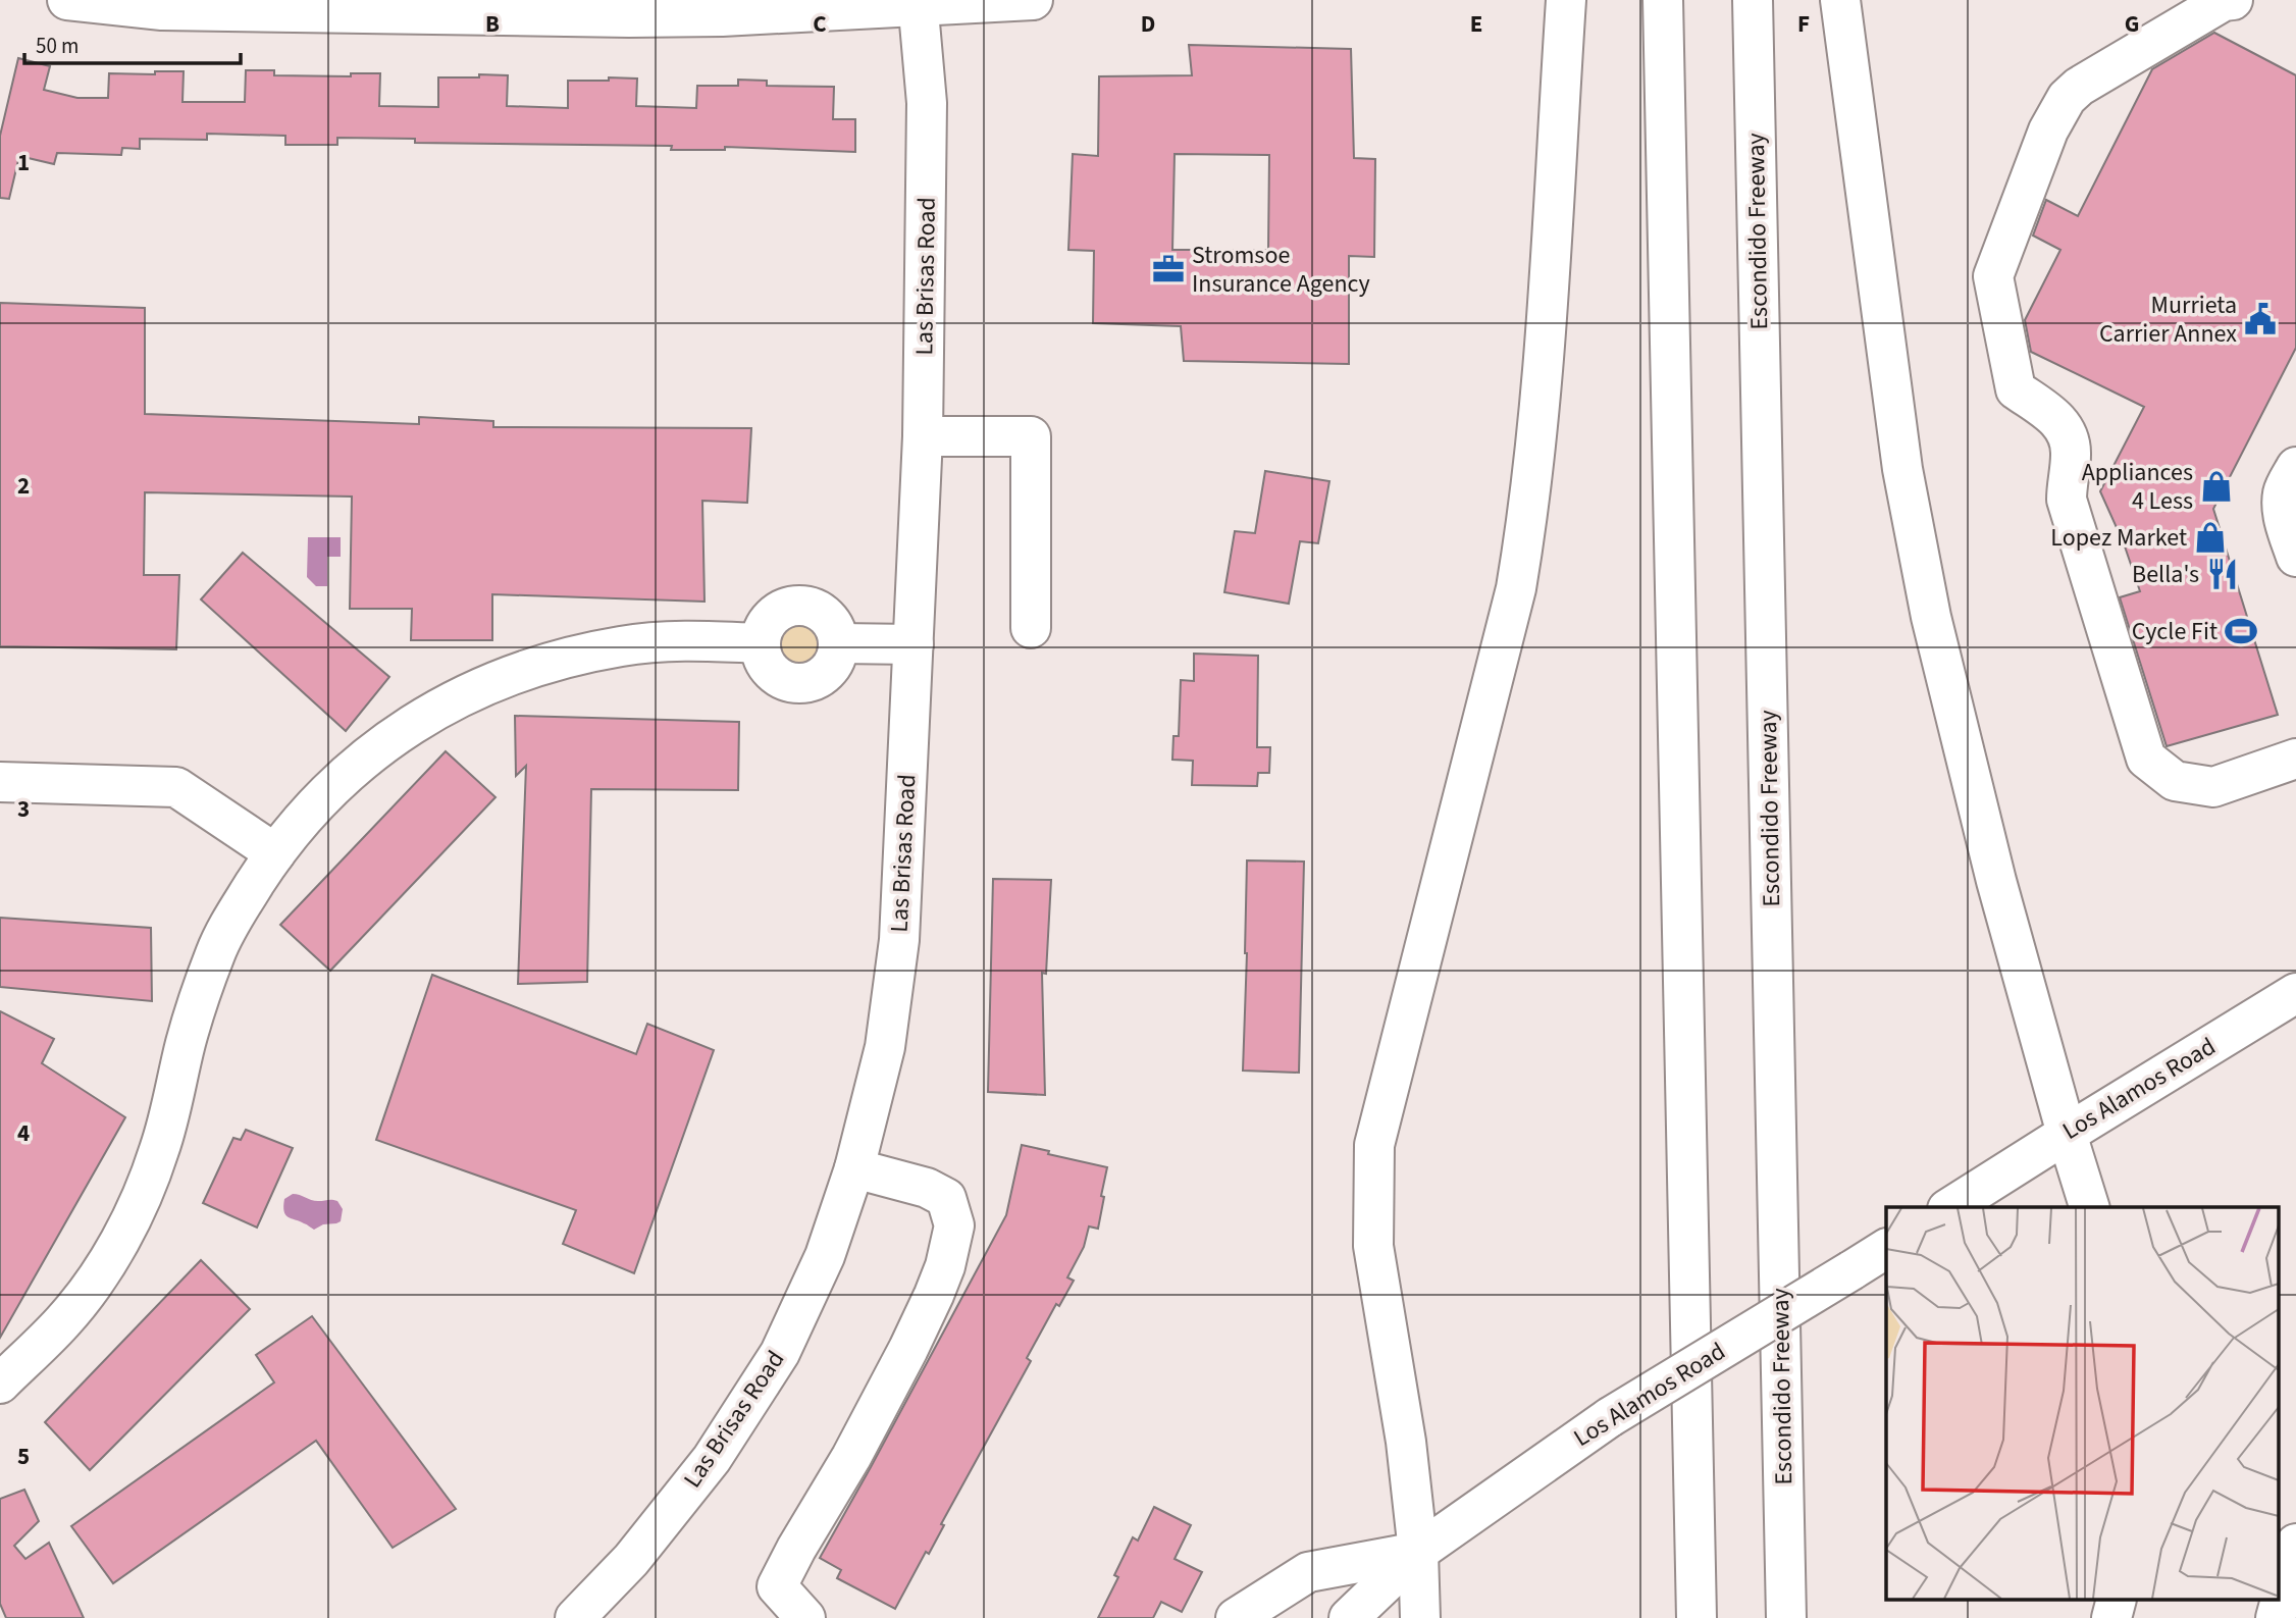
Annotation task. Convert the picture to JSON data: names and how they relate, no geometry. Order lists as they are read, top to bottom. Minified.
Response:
{"streets":{"main road":["Escondido Freeway","Las Brisas Road","Los Alamos Road"]},"places":{"office":["Stromsoe Insurance Agency"],"public building":["Murrieta Carrier Annex"],"shop":["Appliances 4 Less","Lopez Market"],"restaurant":["Bella's"],"sports":["Cycle Fit"]},"scale_bar":"50 m","grid":{"columns":["B","C","D","E","F","G"],"rows":["1","2","3","4","5"]}}
